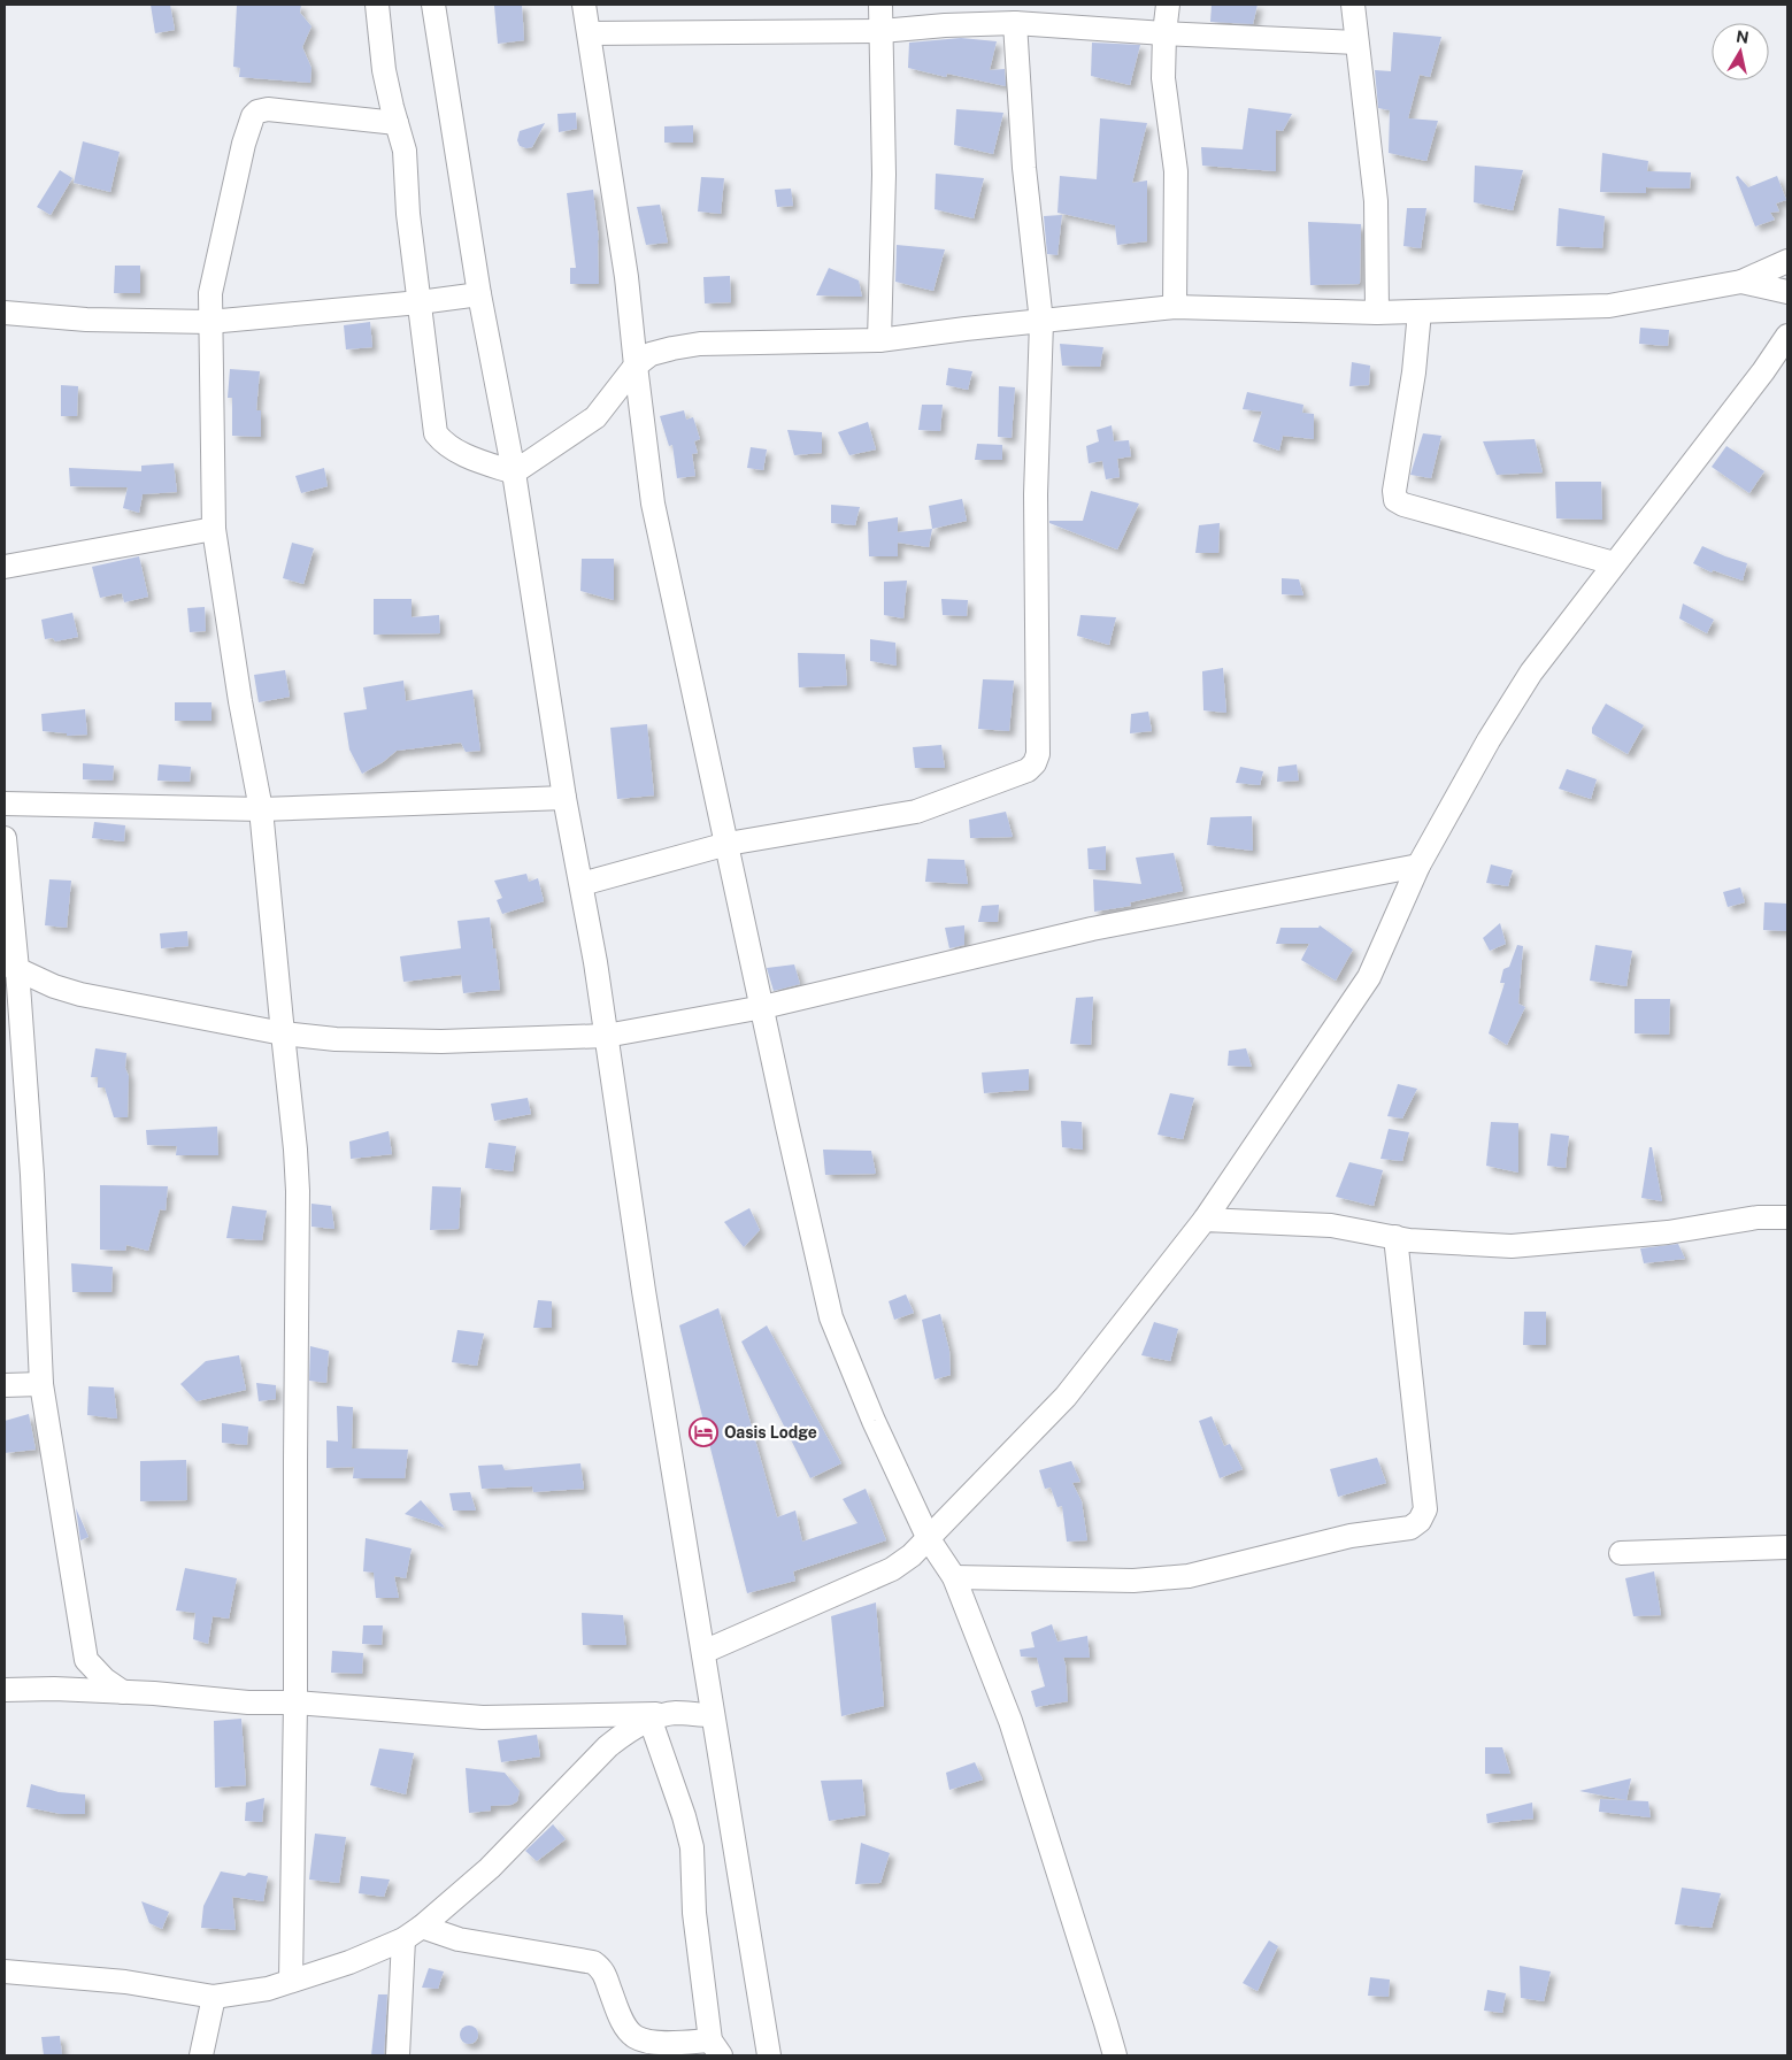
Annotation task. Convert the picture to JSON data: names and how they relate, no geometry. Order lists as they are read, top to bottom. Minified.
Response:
{"places":{"hotel":["Oasis Lodge"]},"north":"top"}
